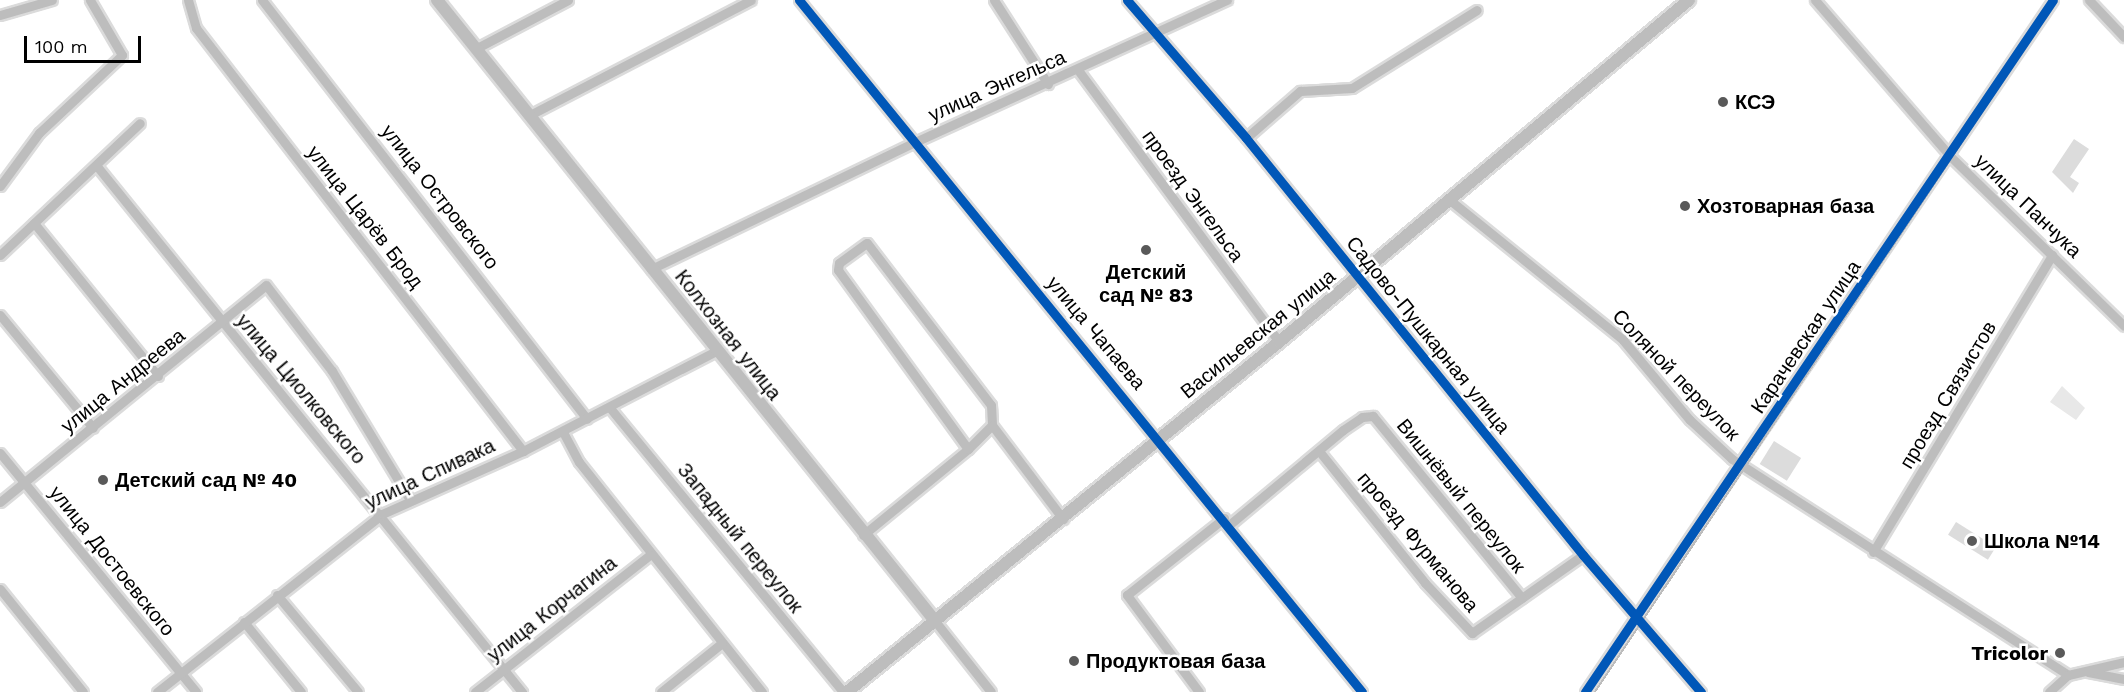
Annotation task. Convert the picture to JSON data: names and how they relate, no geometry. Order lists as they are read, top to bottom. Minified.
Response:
{"streets":{"main road":["Васильевская улица","Колхозная улица"],"street":["улица Энгельса","проезд Энгельса","улица Островского","улица Панчука","улица Царёв Брод","улица Чапаева","Садово-Пушкарная улица","Карачевская улица","Соляной переулок","улица Андреева","улица Циолковского","проезд Связистов","улица Спивака","Вишнёвый переулок","Западный переулок","проезд Фурманова","улица Достоевского","улица Корчагина"]},"crossings":[["улица Энгельса","проезд Энгельса"],["улица Энгельса","улица Чапаева"],["улица Энгельса","Колхозная улица"],["улица Энгельса","Садово-Пушкарная улица"],["проезд Энгельса","Васильевская улица"],["улица Островского","улица Спивака"],["улица Панчука","Карачевская улица"],["улица Панчука","проезд Связистов"],["улица Царёв Брод","улица Спивака"],["улица Чапаева","Васильевская улица"],["Васильевская улица","Колхозная улица"],["Васильевская улица","Садово-Пушкарная улица"],["Васильевская улица","Соляной переулок"],["Колхозная улица","улица Спивака"],["Садово-Пушкарная улица","Карачевская улица"],["Садово-Пушкарная улица","проезд Фурманова"],["Карачевская улица","Соляной переулок"],["Соляной переулок","проезд Связистов"],["улица Андреева","улица Циолковского"],["улица Андреева","улица Спивака"],["улица Андреева","улица Достоевского"],["улица Циолковского","улица Спивака"],["улица Циолковского","улица Корчагина"],["улица Спивака","Западный переулок"],["улица Спивака","улица Достоевского"],["Вишнёвый переулок","проезд Фурманова"]],"places":["КСЭ","Хозтоварная база","Детский сад № 83","Детский сад № 40","Школа №14","Tricolor","Продуктовая база"],"scale_bar":"100 m"}
